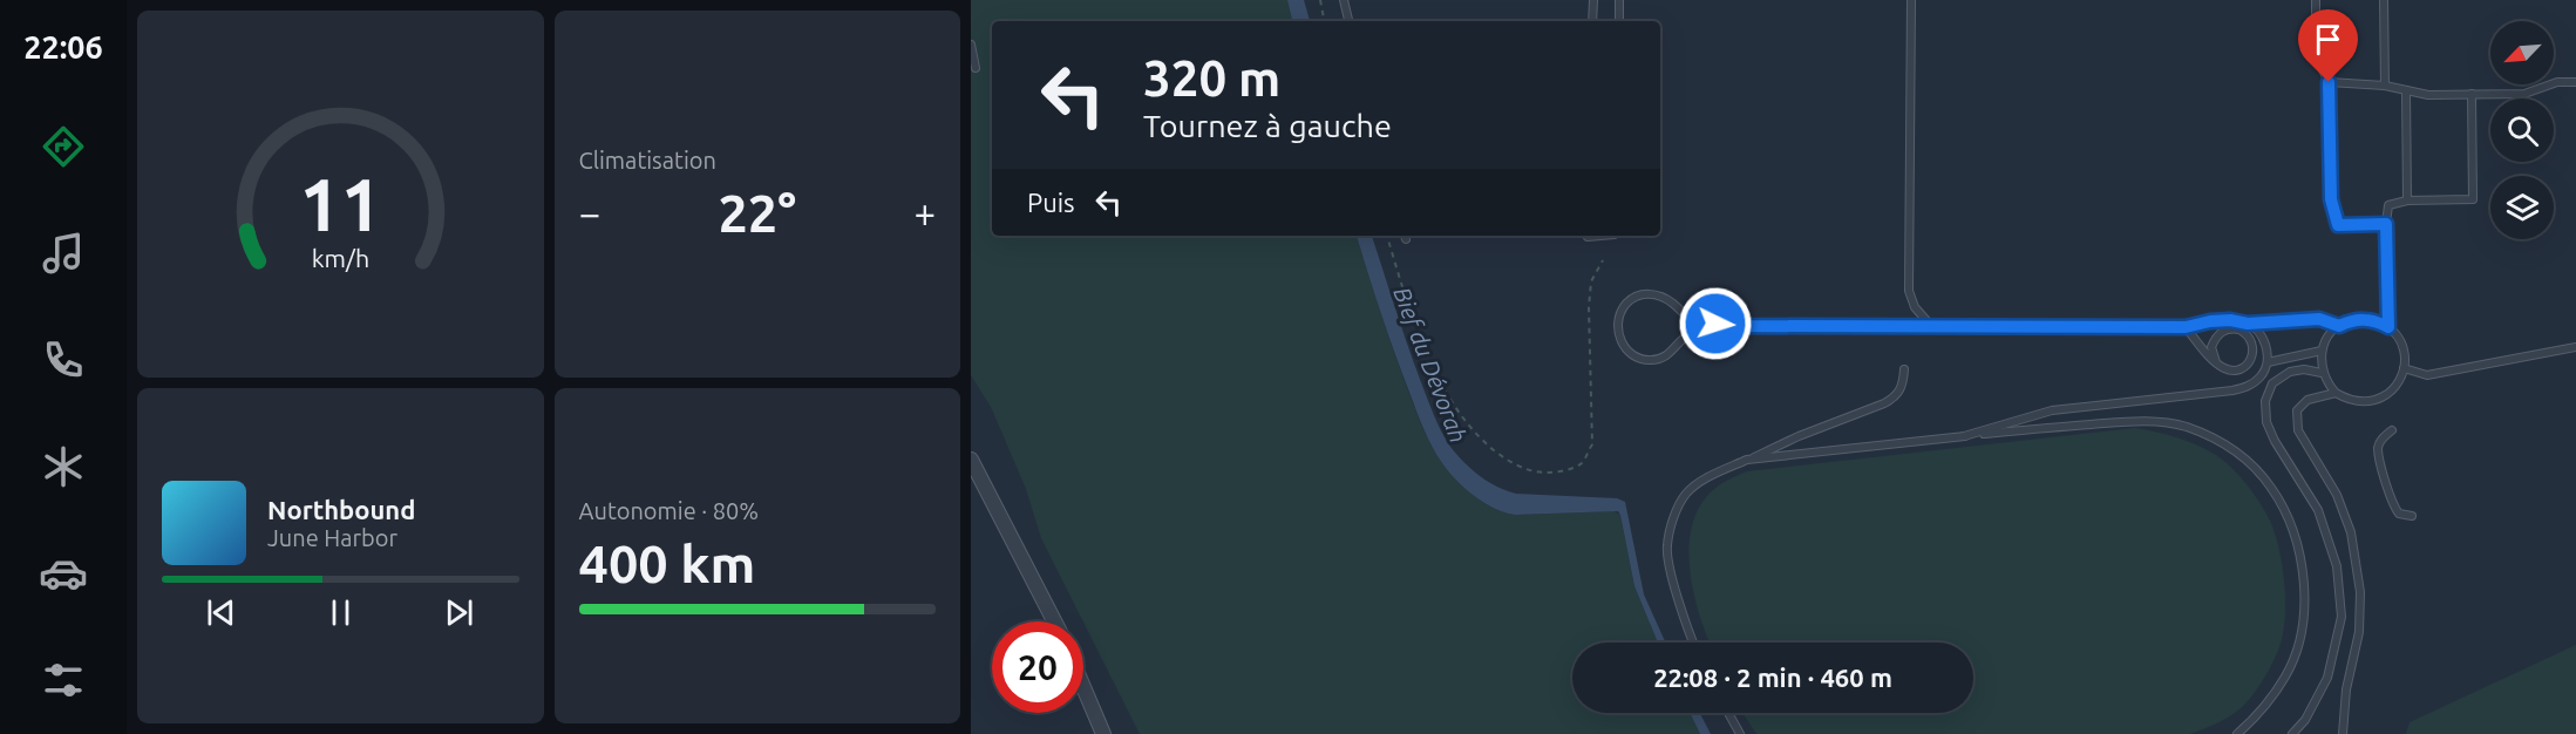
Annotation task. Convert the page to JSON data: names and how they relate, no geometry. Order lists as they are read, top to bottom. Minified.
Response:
{"water":["Bief du Dévorah"],"north":"bottom left","page":{"tabs":"22:06","tile":["Climatisation",["Autonomie · 80%","400 km"]],"turn":["320 m","Tournez à gauche"],"then":"Puis","heat":["−","22°","+"],"song":["Northbound","June Harbor"],"limit":"20","trip":"22:08 · 2 min · 460 m","gauge":["11","km/h"]}}
